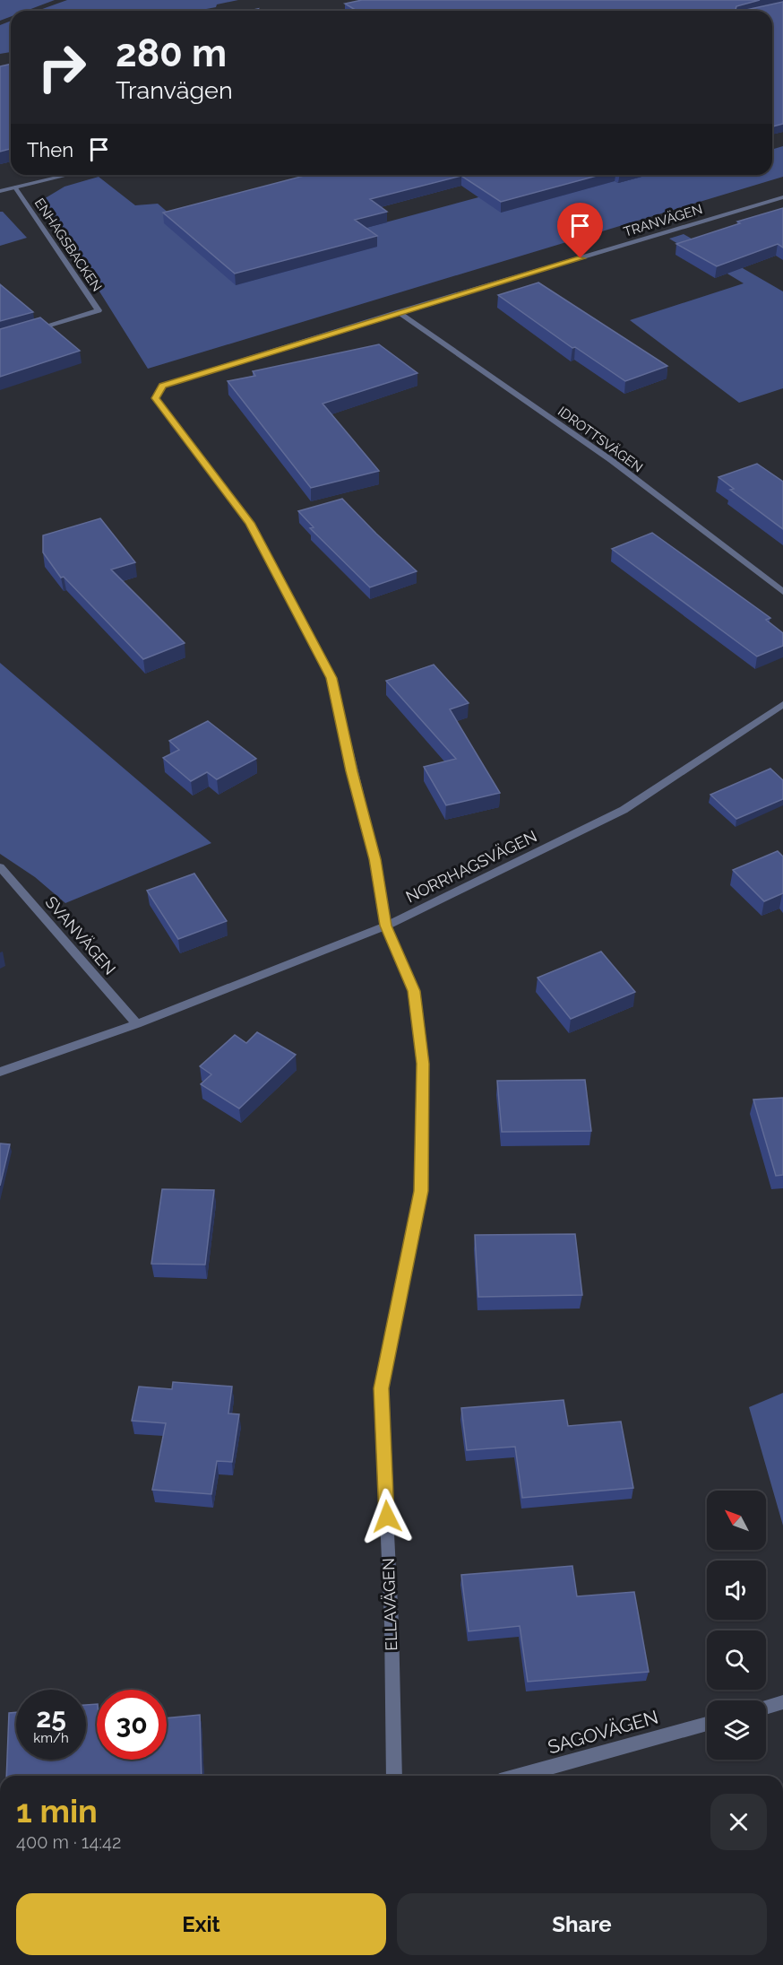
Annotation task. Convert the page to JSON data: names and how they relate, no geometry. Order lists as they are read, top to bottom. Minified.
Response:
{"streets":{"street":["TRANVÄGEN","ENHAGSBACKEN","IDROTTSVÄGEN","NORRHAGSVÄGEN","SVANVÄGEN","ELLAVÄGEN","SAGOVÄGEN"]},"crossings":[["TRANVÄGEN","IDROTTSVÄGEN"],["TRANVÄGEN","ELLAVÄGEN"],["NORRHAGSVÄGEN","SVANVÄGEN"],["NORRHAGSVÄGEN","ELLAVÄGEN"]],"north":"top left","page":{"turn":["280 m","Tranvägen"],"then":"Then","speed":"25 km/h","limit":"30","heading":["1 min","400 m · 14:42"],"buttons":["Exit","Share"]}}
